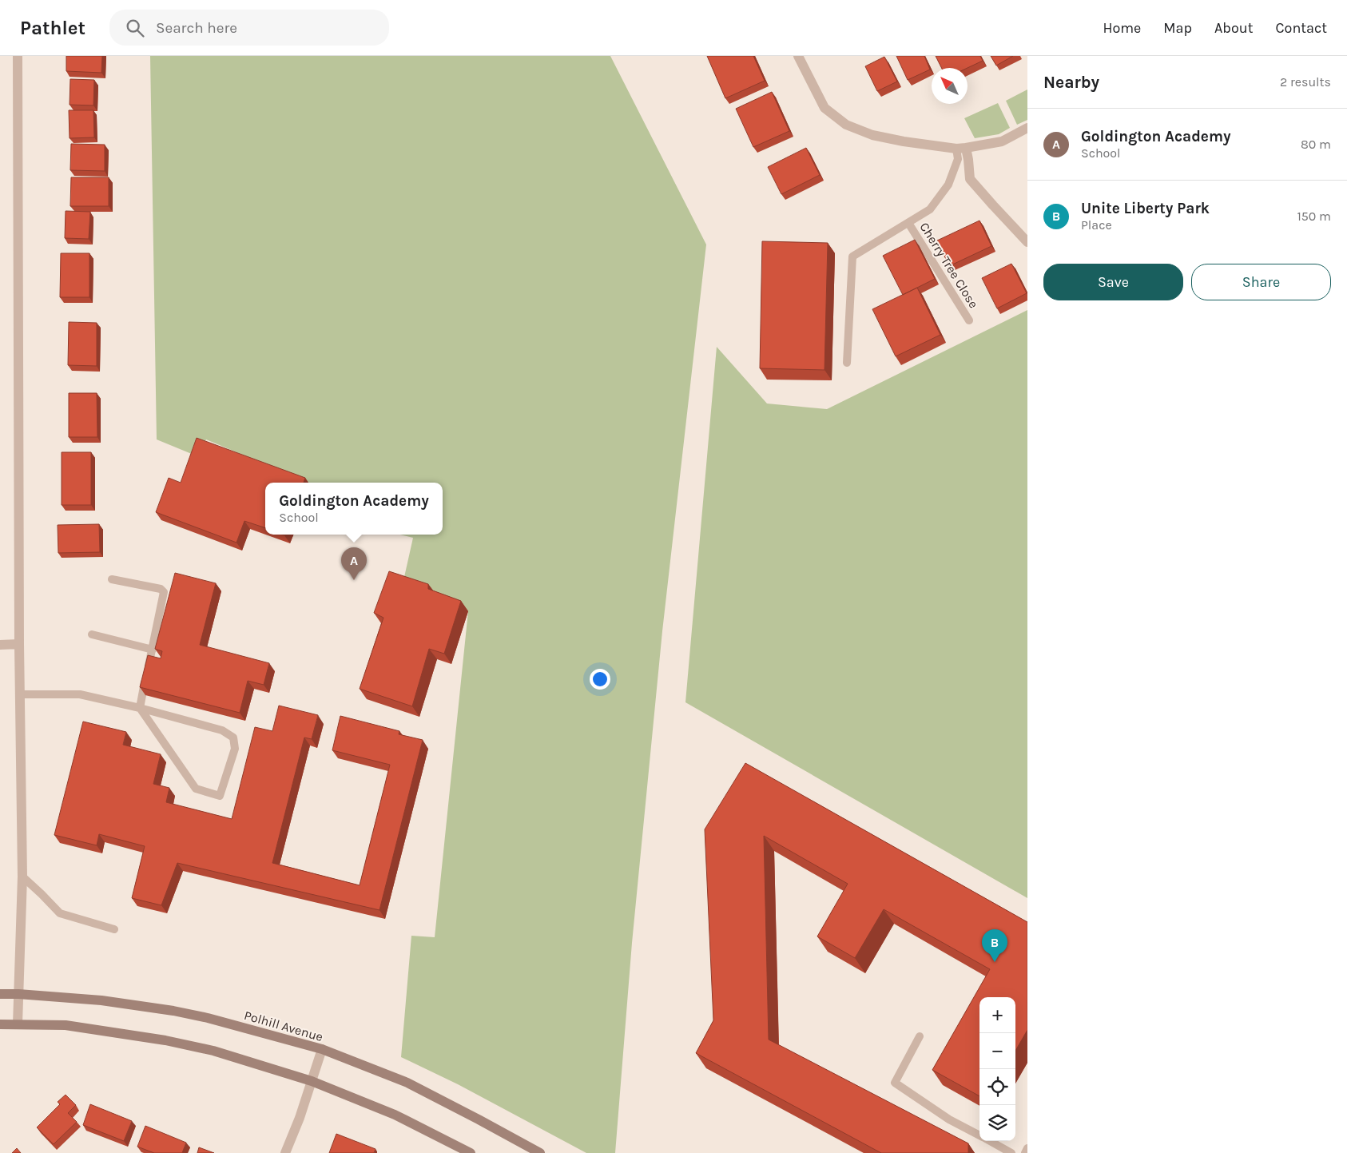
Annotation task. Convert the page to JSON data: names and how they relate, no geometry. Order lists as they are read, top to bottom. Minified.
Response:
{"streets":{"street":["Polhill Avenue"],"lane":["Cherry Tree Close"]},"north":"top left","page":{"header":"Pathlet","search":"Search here","nav":["Home","Map","About","Contact"],"heading":["Nearby","2 results"],"list":[{"mark":"A","name":"Goldington Academy","note":"School","value":"80 m"},{"mark":"B","name":"Unite Liberty Park","note":"Place","value":"150 m"}],"buttons":["Save","Share"],"popup":["Goldington Academy","School"],"pins":["A","B"],"map_buttons":["+","−"]}}
